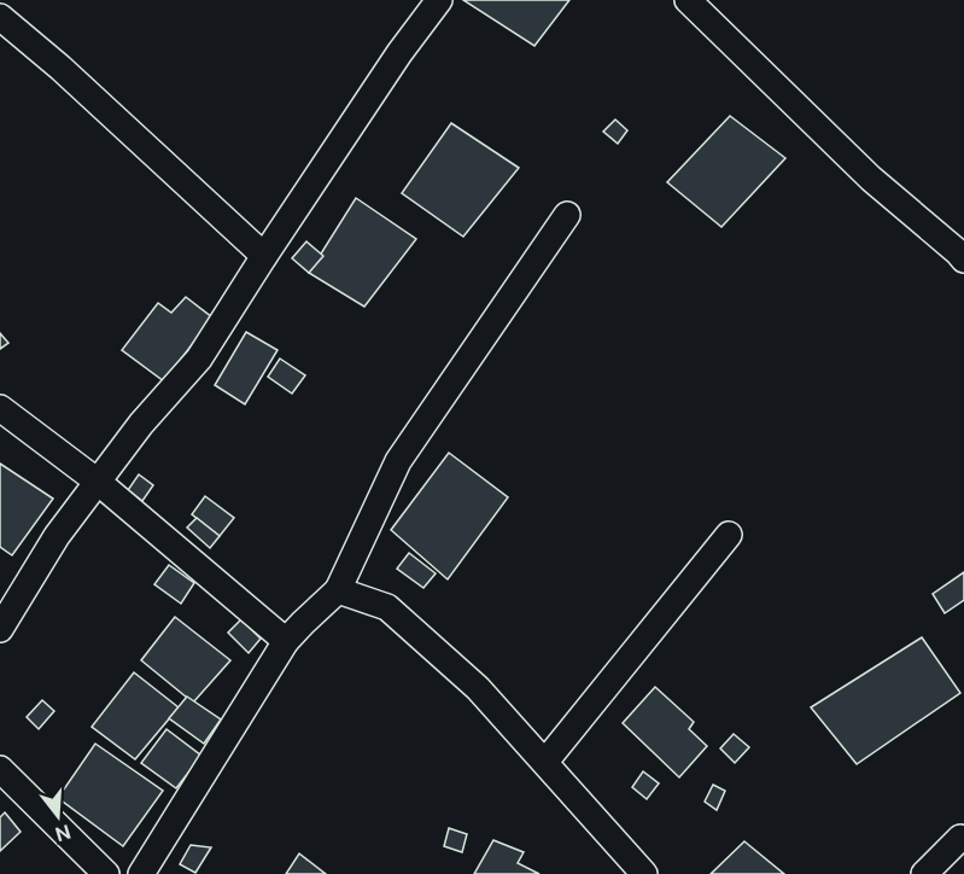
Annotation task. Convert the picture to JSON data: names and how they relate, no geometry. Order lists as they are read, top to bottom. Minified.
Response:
{"north":"bottom"}
